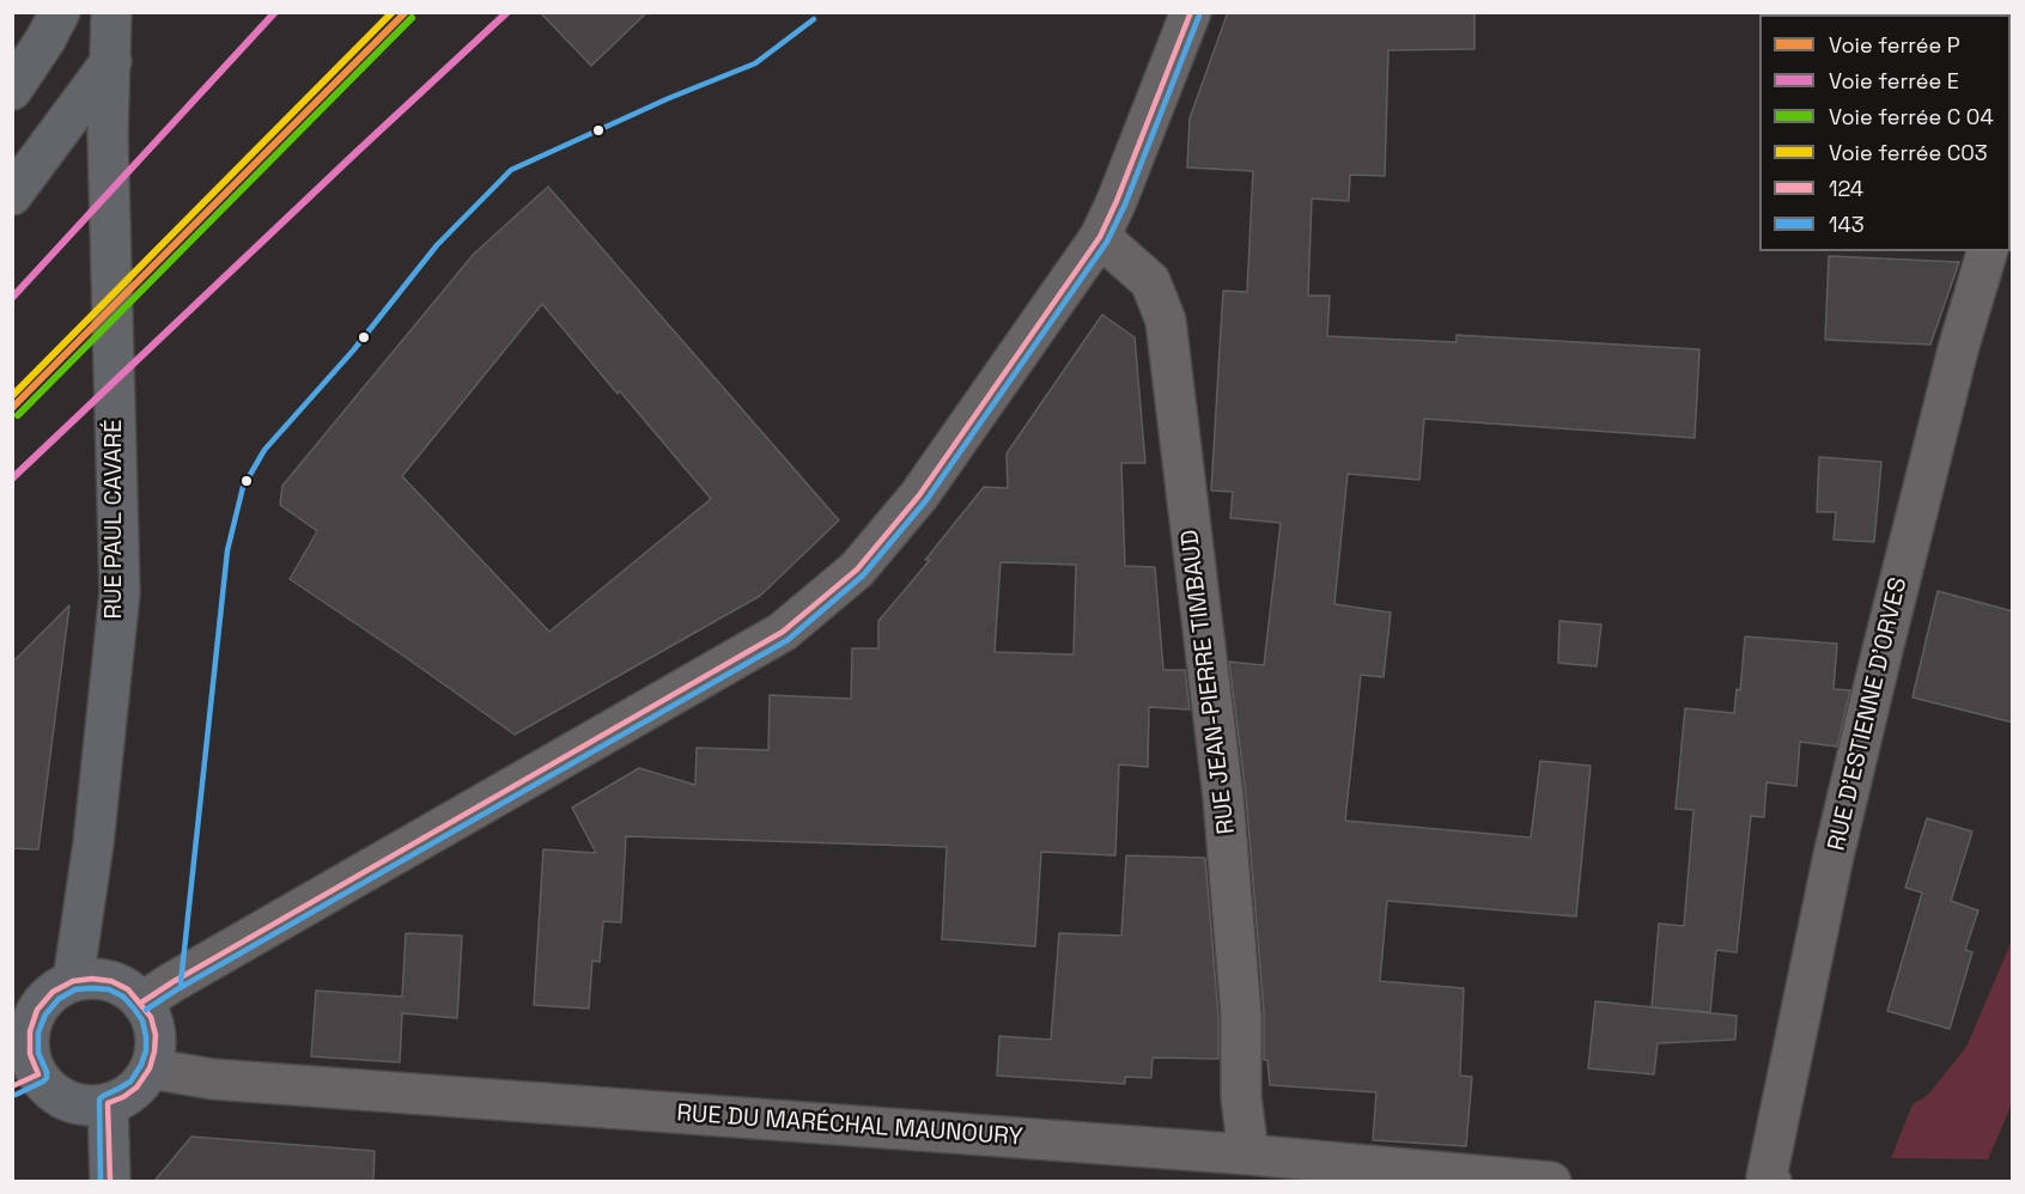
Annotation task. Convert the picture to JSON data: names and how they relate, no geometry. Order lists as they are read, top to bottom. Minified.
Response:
{"streets":{"main road":["RUE PAUL CAVARÉ"],"street":["RUE JEAN-PIERRE TIMBAUD","RUE D'ESTIENNE D'ORVES","RUE DU MARÉCHAL MAUNOURY"]},"crossings":[["RUE PAUL CAVARÉ","RUE DU MARÉCHAL MAUNOURY"],["RUE JEAN-PIERRE TIMBAUD","RUE DU MARÉCHAL MAUNOURY"]],"lines":["rail line P","rail line E","rail line C03","transit line 124","transit line 143"],"legend":["Voie ferrée P","Voie ferrée E","Voie ferrée C 04","Voie ferrée C03","124","143"]}
